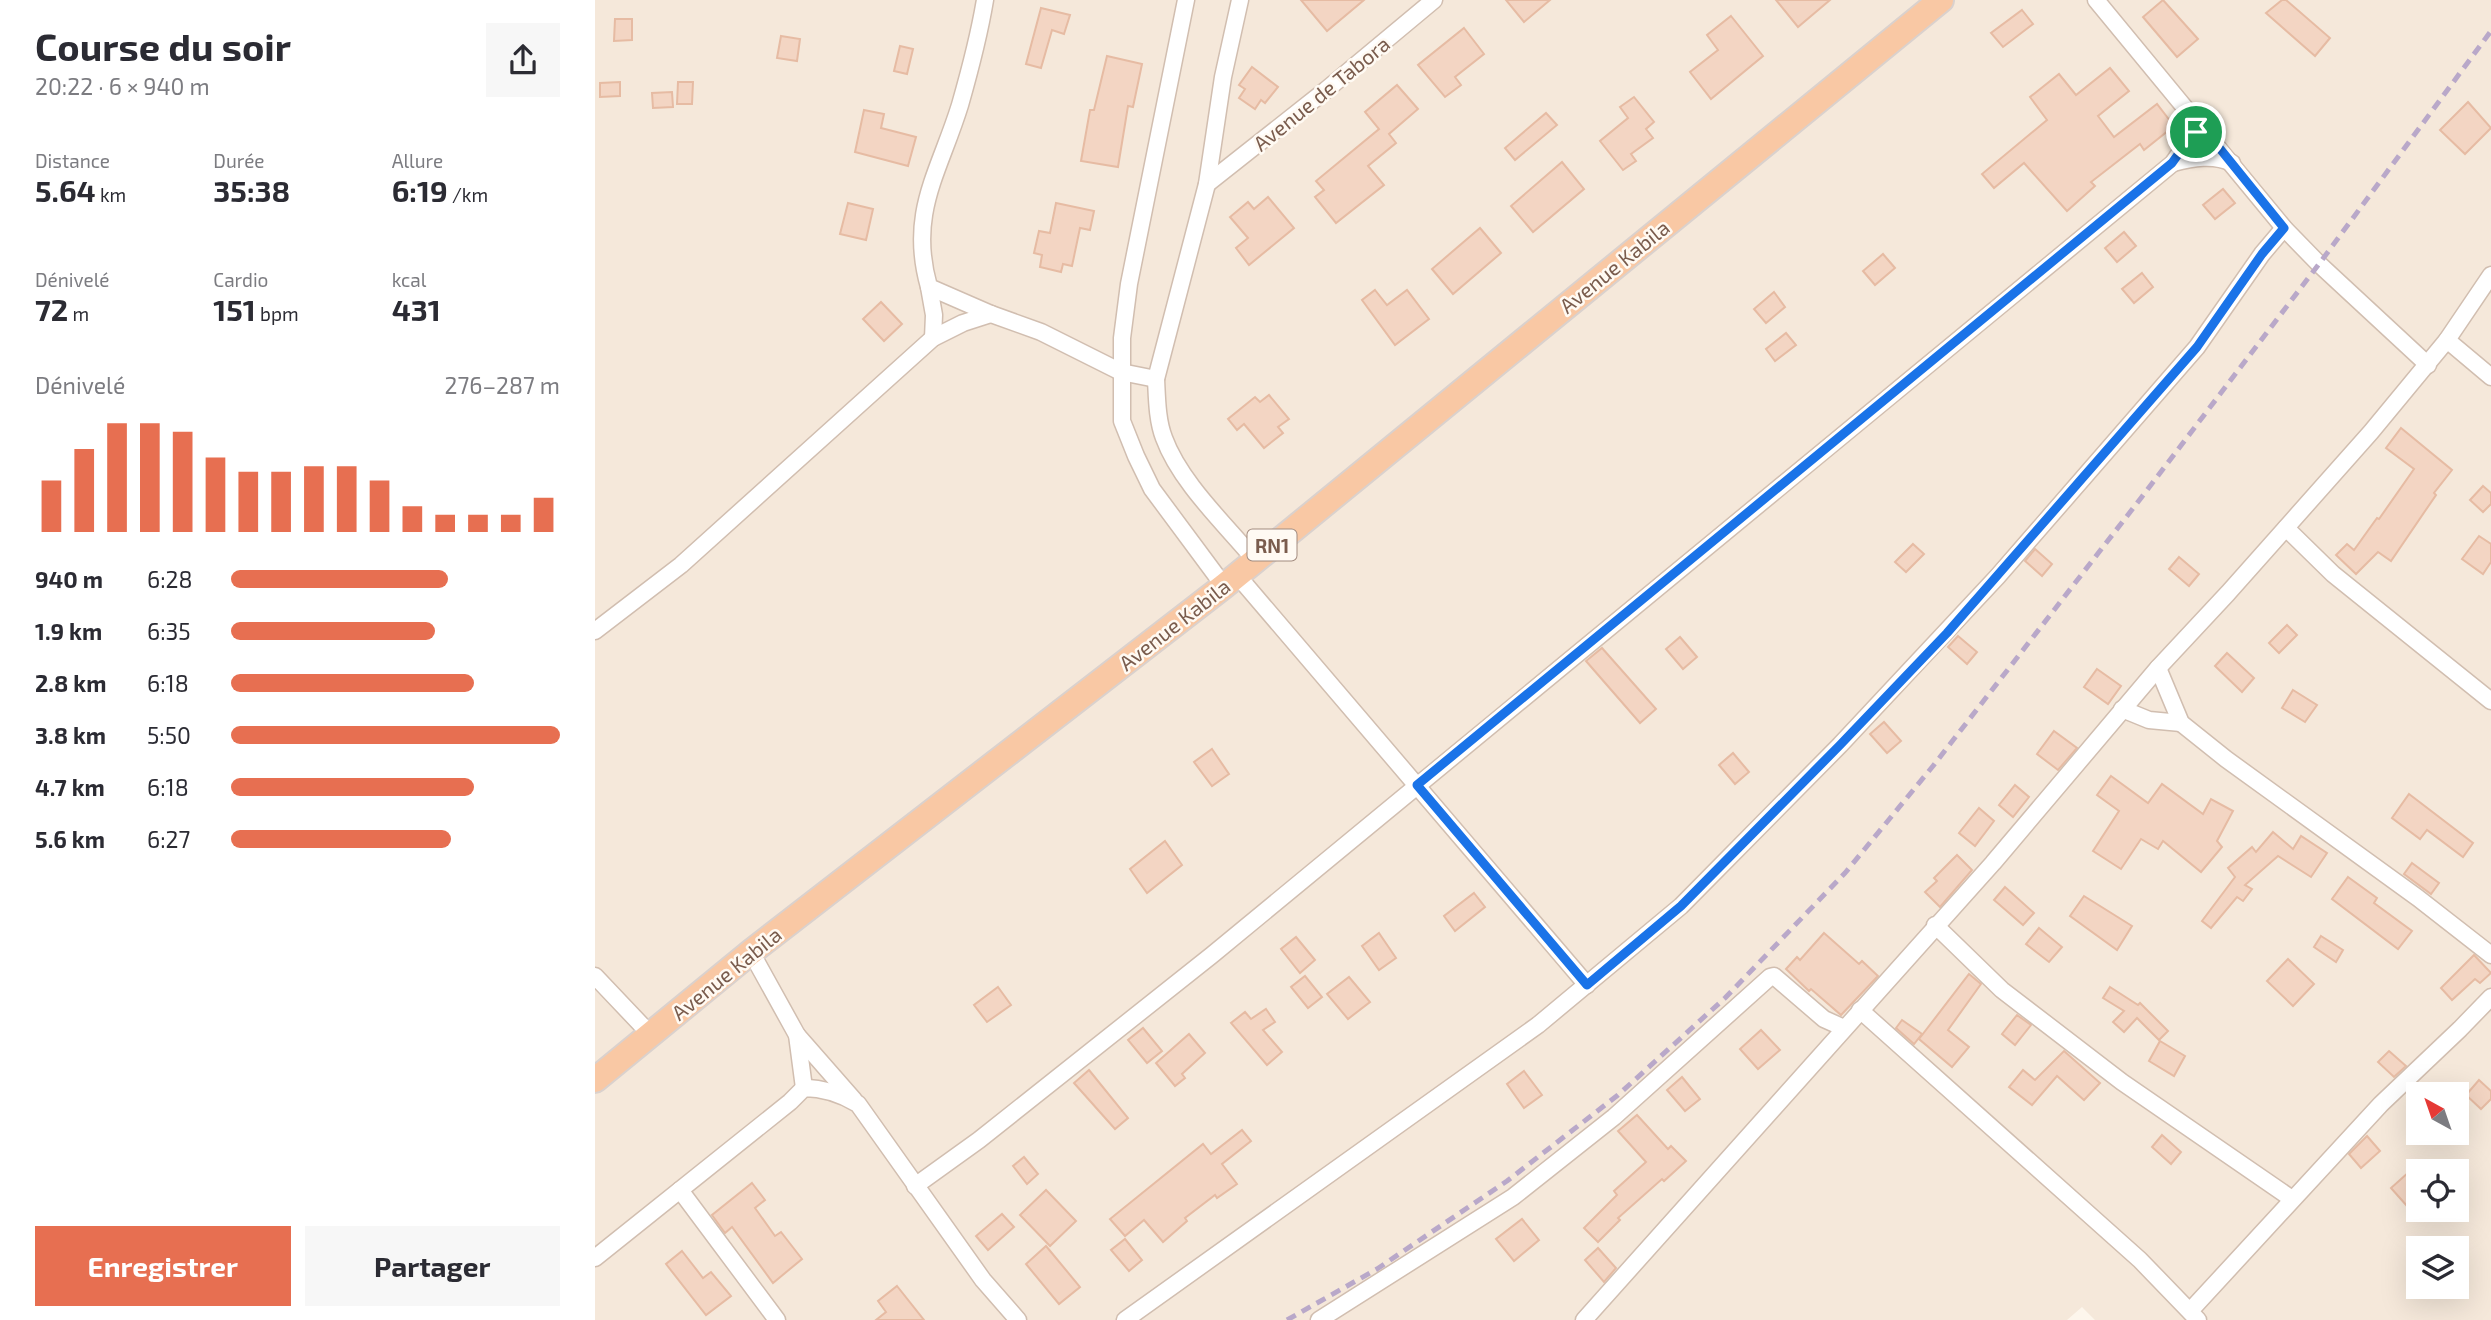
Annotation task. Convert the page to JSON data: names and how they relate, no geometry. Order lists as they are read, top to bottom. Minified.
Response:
{"streets":{"highway":["Avenue Kabila","RN1"],"street":["Avenue de Tabora"]},"north":"top left","page":{"heading":["Course du soir","20:22 · 6 × 940 m"],"stats":[["Distance","5.64 km"],["Durée","35:38"],["Allure","6:19 /km"],["Dénivelé","72 m"],["Cardio","151 bpm"],["kcal","431"]],"chart":["Dénivelé","276–287 m"],"list":[{"name":"940 m","note":"6:28"},{"name":"1.9 km","note":"6:35"},{"name":"2.8 km","note":"6:18"},{"name":"3.8 km","note":"5:50"},{"name":"4.7 km","note":"6:18"},{"name":"5.6 km","note":"6:27"}],"buttons":["Enregistrer","Partager"]}}
